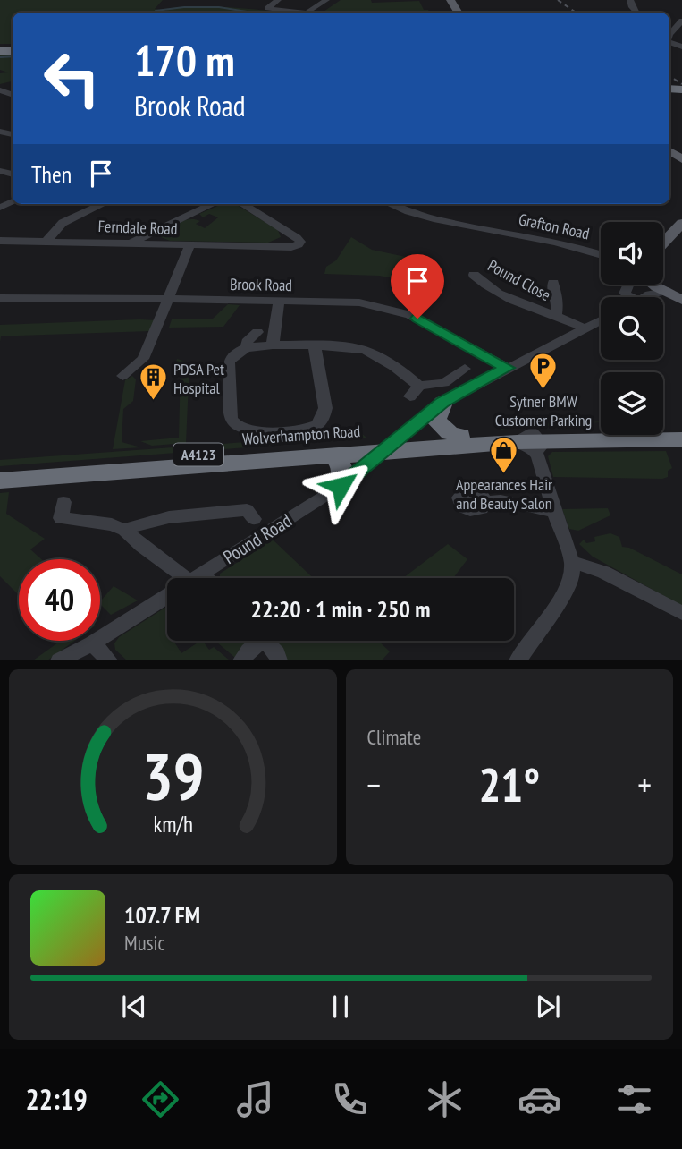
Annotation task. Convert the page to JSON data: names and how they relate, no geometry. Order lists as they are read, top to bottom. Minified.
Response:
{"streets":{"highway":["Wolverhampton Road","A4123"],"street":["Grafton Road","Ferndale Road","Pound Close","Brook Road","Pound Road"]},"crossings":[["Pound Close","Pound Road"],["Brook Road","Pound Road"],["Wolverhampton Road","Pound Road"]],"places":{"parking":["Sytner BMW Customer Parking"],"building":["PDSA Pet Hospital"],"shop":["Appearances Hair and Beauty Salon"]},"page":{"turn":["170 m","Brook Road"],"then":"Then","limit":"40","trip":"22:20 · 1 min · 250 m","tile":"Climate","heat":["−","21°","+"],"song":["107.7 FM","Music"],"tabs":"22:19","gauge":["39","km/h"]}}
